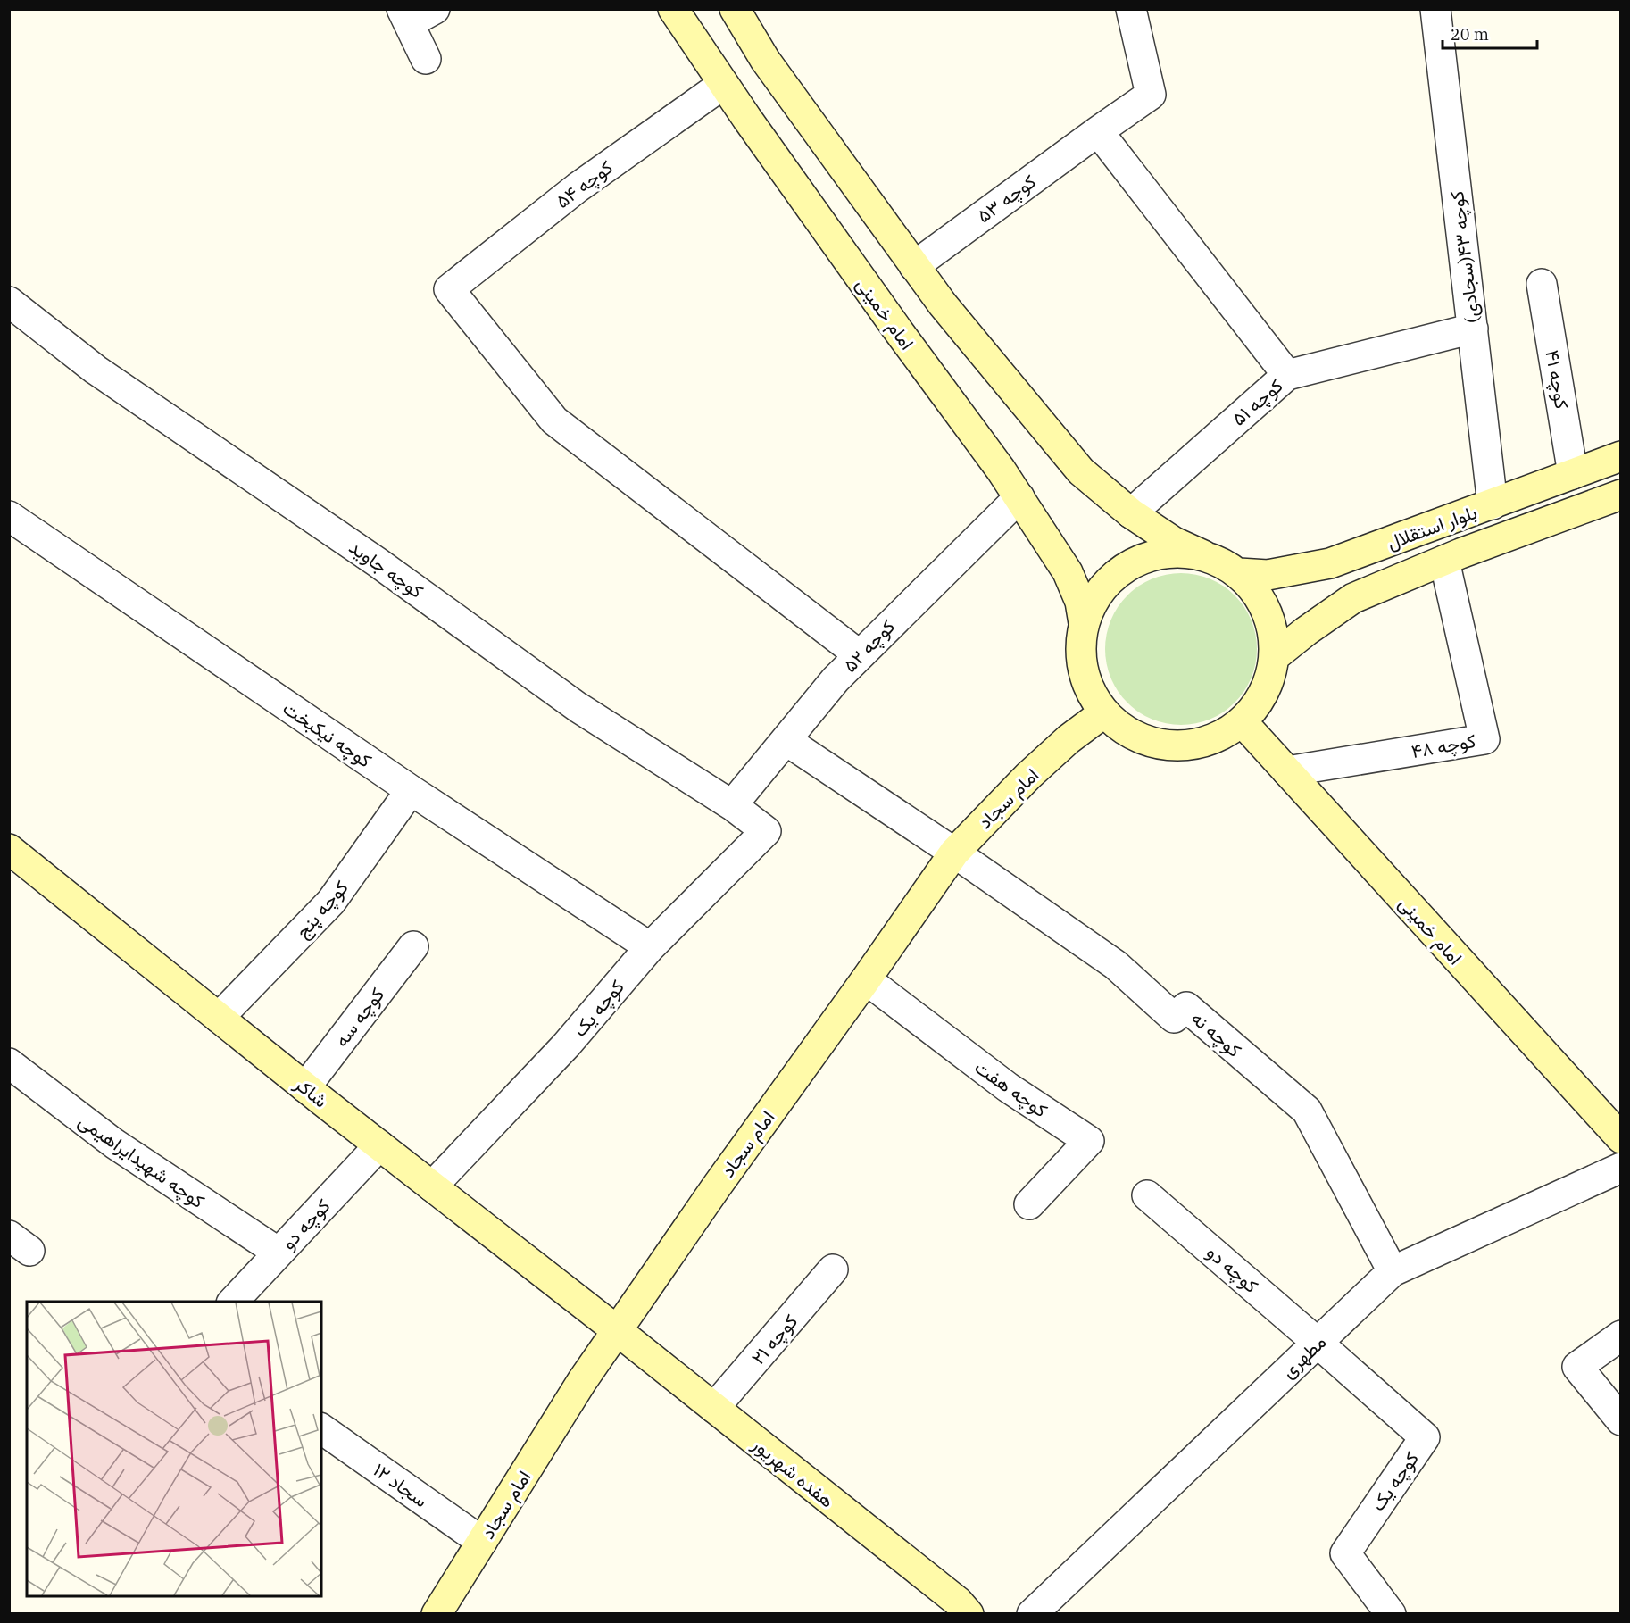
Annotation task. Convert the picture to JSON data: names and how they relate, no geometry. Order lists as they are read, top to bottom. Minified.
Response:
{"streets":{"main road":["امام خمینی","بلوار استقلال","امام سجاد","شاکر","هفده شهریور"],"street":["کوچه ۵۴","کوچه ۵۳","کوچه ۴۳(سجادی)","کوچه ۴۱","کوچه ۵۱","کوچه جاوید","کوچه ۵۲","کوچه نیکبخت","کوچه ۴۸","کوچه پنج","کوچه یک","کوچه سه","کوچه نه","کوچه هفت","کوچه شهیدایراهیمی","کوچه دو","کوچه ۲۱","مطهری","سجاد ۱۲"]},"crossings":[["کوچه ۵۴","امام خمینی"],["کوچه ۵۴","کوچه ۵۲"],["کوچه ۴۳(سجادی)","کوچه ۵۱"],["کوچه ۴۳(سجادی)","بلوار استقلال"],["امام خمینی","کوچه ۵۲"],["امام خمینی","کوچه ۴۸"],["کوچه ۴۱","بلوار استقلال"],["بلوار استقلال","کوچه ۴۸"],["کوچه جاوید","کوچه ۵۲"],["کوچه جاوید","کوچه یک"],["کوچه نیکبخت","کوچه پنج"],["کوچه نیکبخت","کوچه یک"],["امام سجاد","کوچه نه"],["امام سجاد","کوچه هفت"],["امام سجاد","شاکر"],["امام سجاد","هفده شهریور"],["امام سجاد","سجاد ۱۲"],["کوچه پنج","شاکر"],["کوچه یک","شاکر"],["کوچه یک","کوچه دو"],["کوچه یک","مطهری"],["کوچه سه","شاکر"],["کوچه نه","مطهری"],["شاکر","کوچه دو"],["شاکر","هفده شهریور"],["کوچه شهیدایراهیمی","کوچه دو"],["کوچه دو","مطهری"],["کوچه ۲۱","هفده شهریور"]],"scale_bar":"20 m"}
